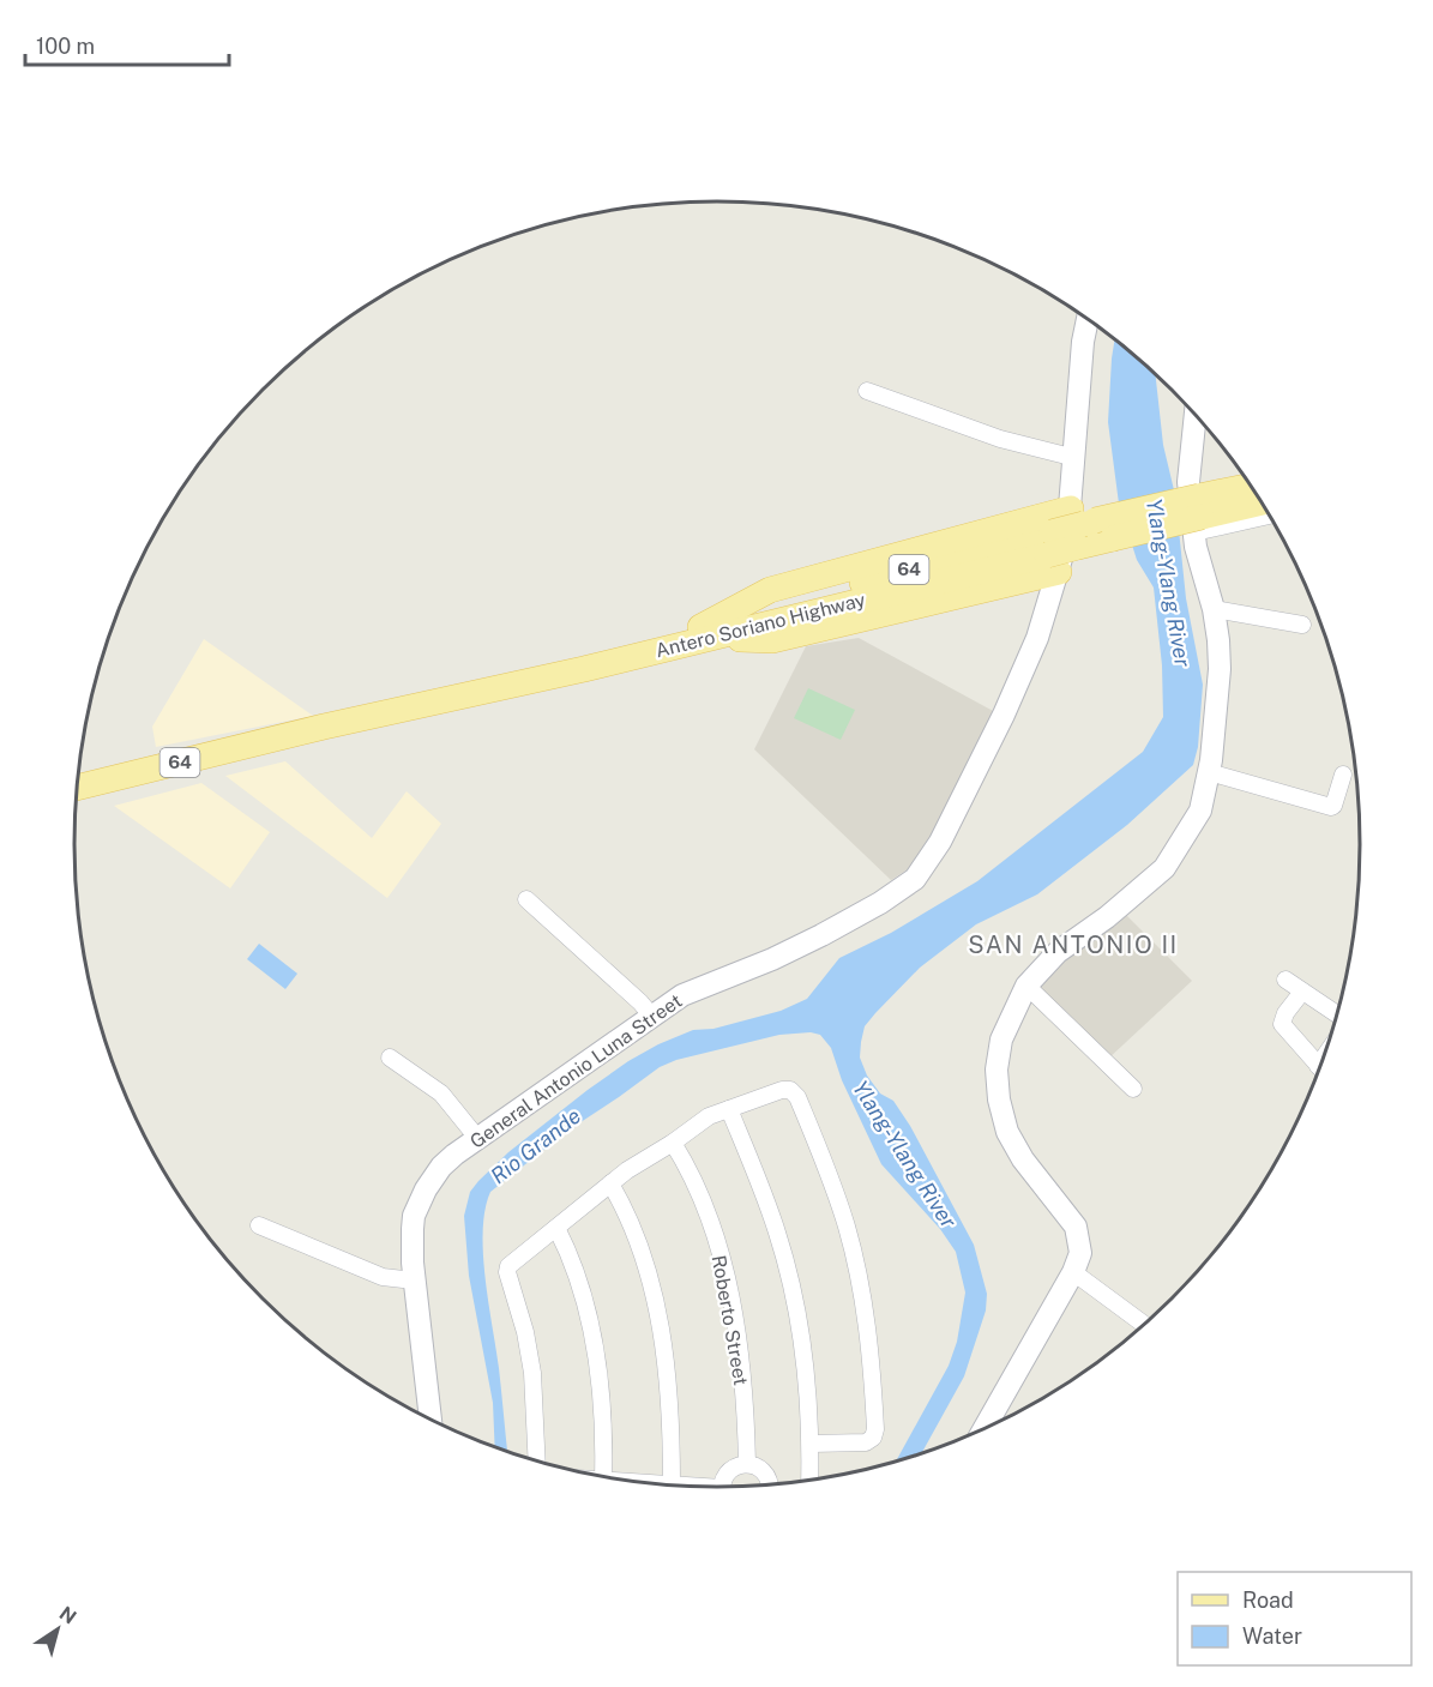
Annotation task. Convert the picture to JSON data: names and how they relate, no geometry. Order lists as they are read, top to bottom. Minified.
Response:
{"streets":{"main road":["64","Antero Soriano Highway","General Antonio Luna Street"],"street":["Roberto Street"]},"crossings":[["Antero Soriano Highway","General Antonio Luna Street"]],"districts":["SAN ANTONIO II"],"water":["Ylang-Ylang River","Rio Grande"],"legend":["Road","Water"],"scale_bar":"100 m","north":"top right"}
